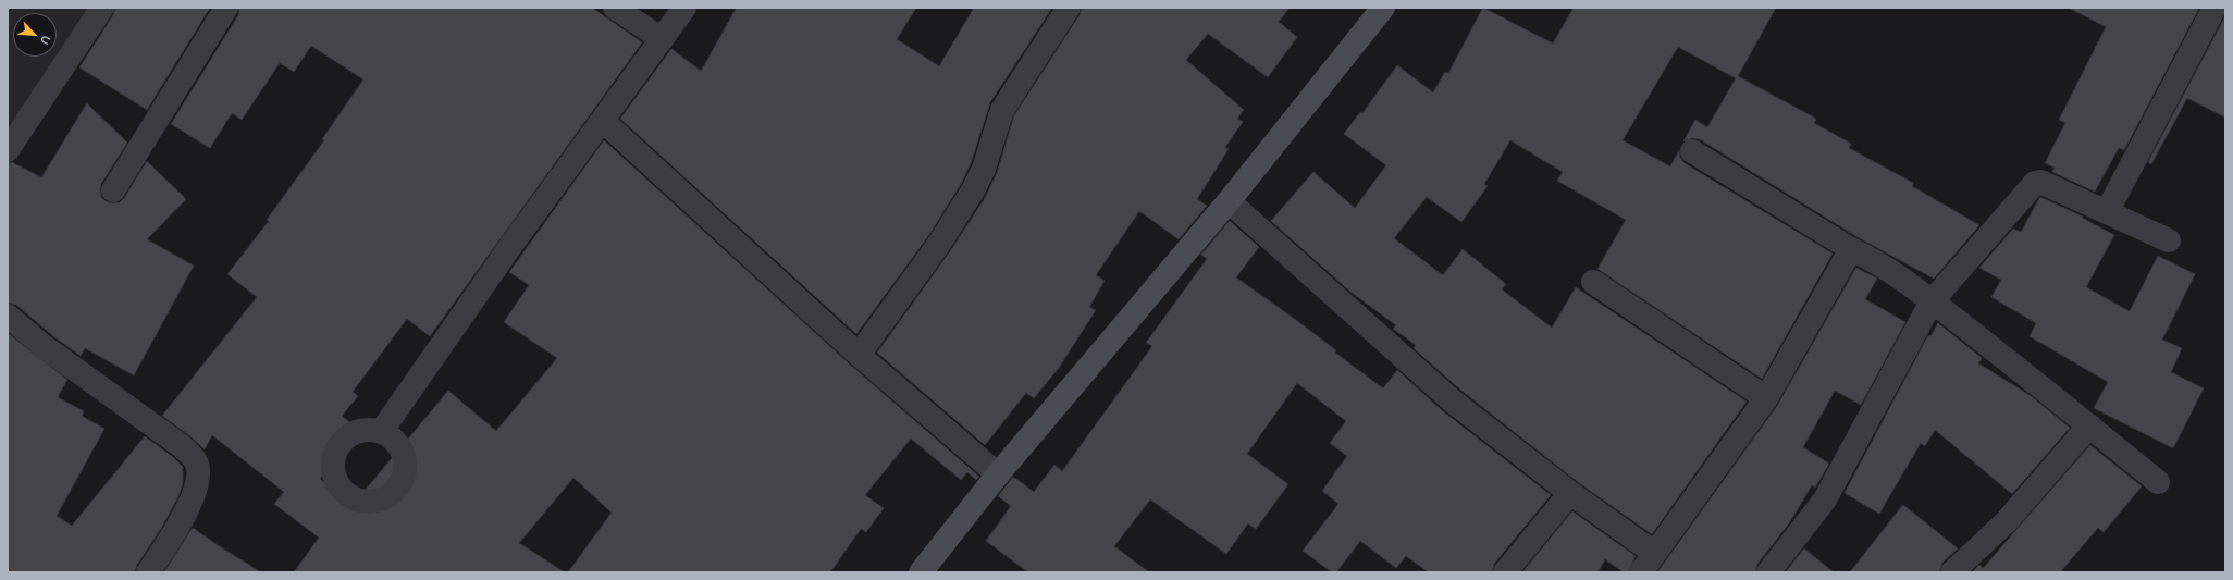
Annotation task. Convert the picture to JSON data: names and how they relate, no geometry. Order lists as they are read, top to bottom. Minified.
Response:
{"north":"bottom right"}
